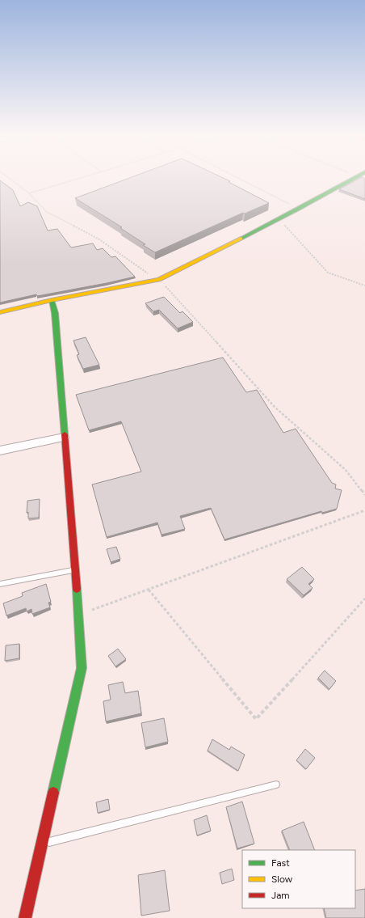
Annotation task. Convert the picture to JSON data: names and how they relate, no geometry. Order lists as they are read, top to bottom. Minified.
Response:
{"legend":["Fast","Slow","Jam"]}
